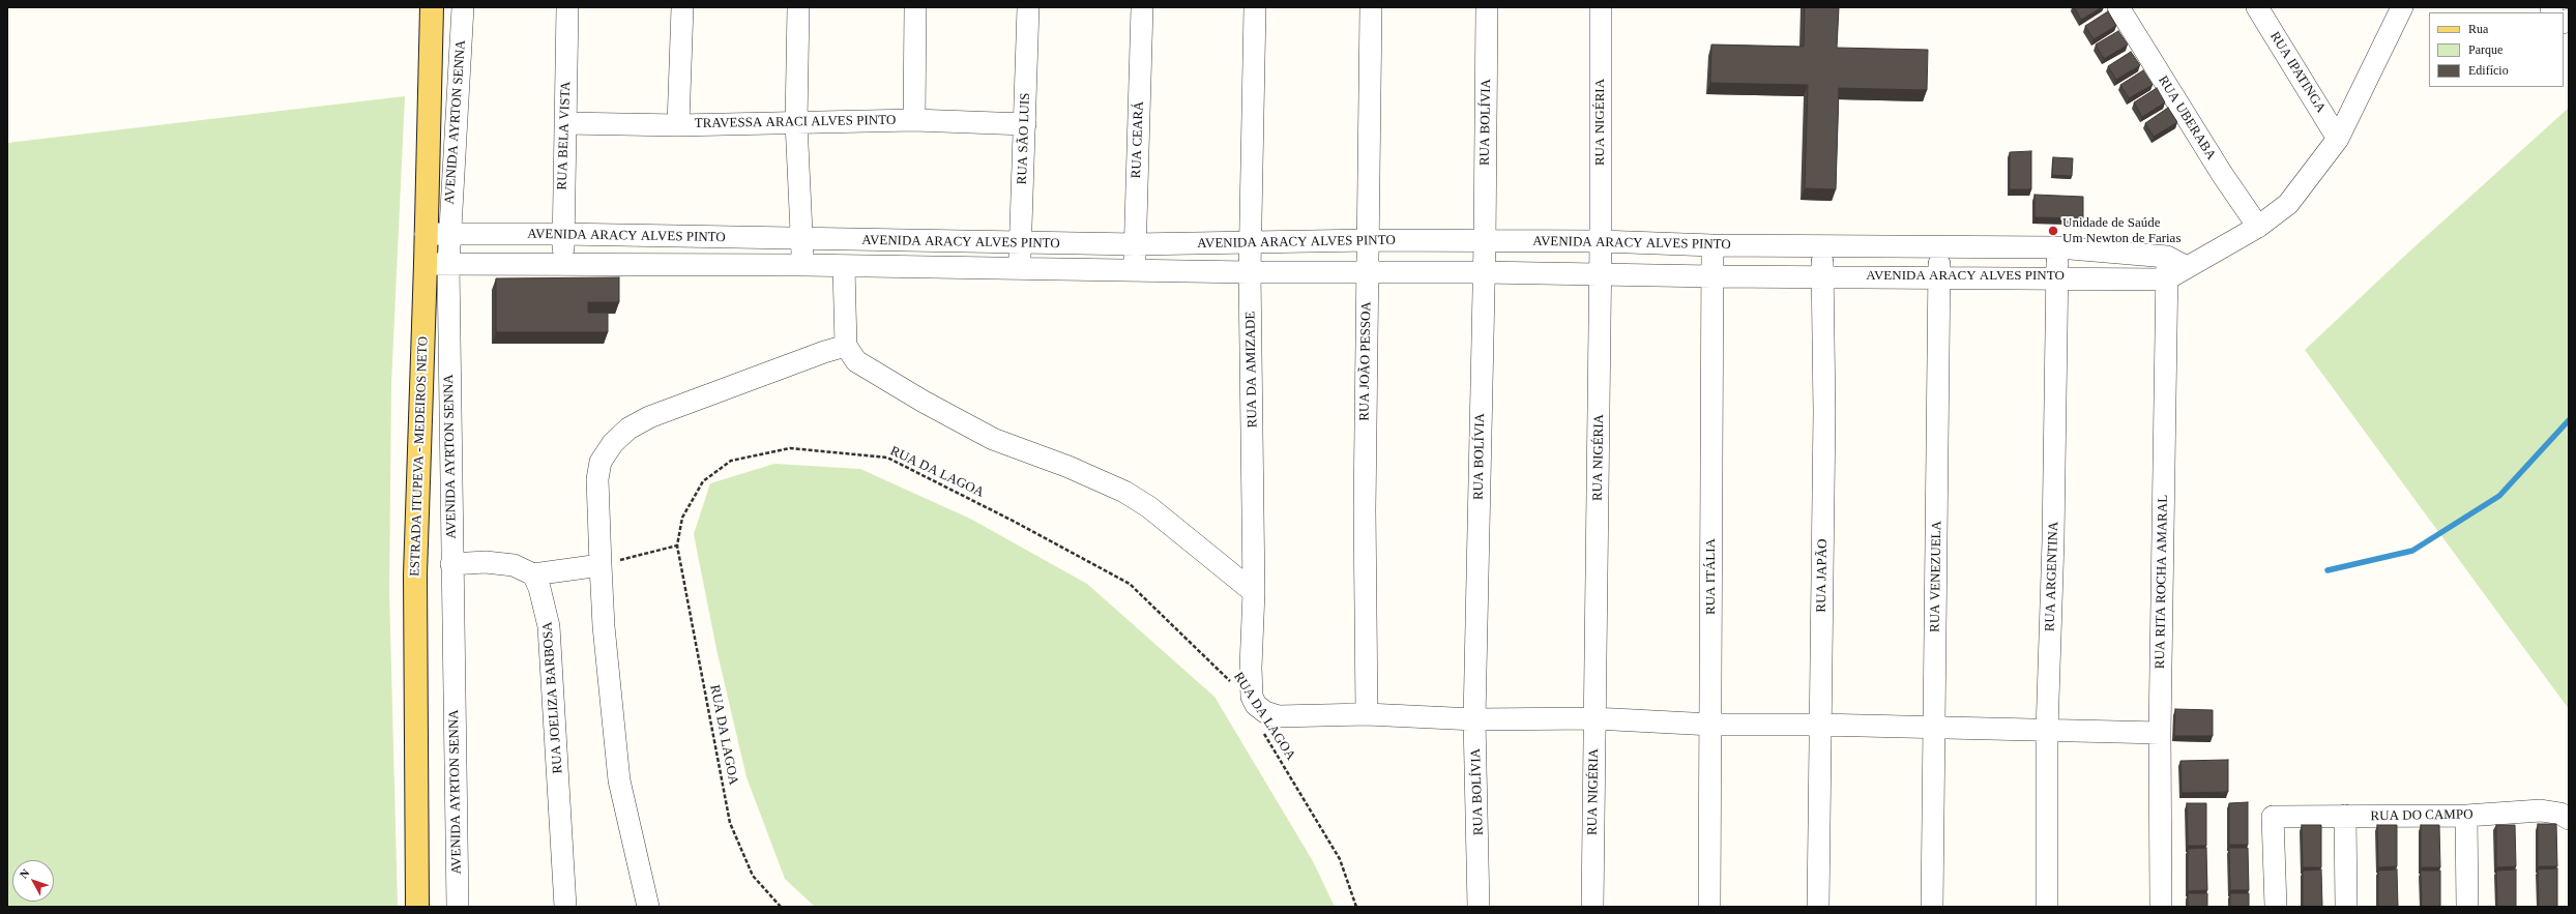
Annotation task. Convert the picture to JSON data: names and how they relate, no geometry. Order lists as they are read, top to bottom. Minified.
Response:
{"streets":{"main road":["ESTRADA ITUPEVA - MEDEIROS NETO"],"street":["RUA IPATINGA","RUA UBERABA","AVENIDA AYRTON SENNA","TRAVESSA ARACI ALVES PINTO","RUA BOLÍVIA","RUA NIGÉRIA","RUA BELA VISTA","RUA SÃO LUIS","RUA CEARÁ","AVENIDA ARACY ALVES PINTO","RUA JOÃO PESSOA","RUA DA AMIZADE","RUA JAPÃO","RUA ITÁLIA","RUA VENEZUELA","RUA ARGENTINA","RUA RITA ROCHA AMARAL","RUA JOELIZA BARBOSA","RUA DO CAMPO"],"path":["RUA DA LAGOA"]},"crossings":[["AVENIDA AYRTON SENNA","AVENIDA ARACY ALVES PINTO"],["TRAVESSA ARACI ALVES PINTO","RUA BELA VISTA"],["TRAVESSA ARACI ALVES PINTO","RUA SÃO LUIS"],["RUA BOLÍVIA","AVENIDA ARACY ALVES PINTO"],["RUA NIGÉRIA","AVENIDA ARACY ALVES PINTO"],["RUA BELA VISTA","AVENIDA ARACY ALVES PINTO"],["RUA SÃO LUIS","AVENIDA ARACY ALVES PINTO"],["RUA CEARÁ","AVENIDA ARACY ALVES PINTO"],["AVENIDA ARACY ALVES PINTO","RUA JOÃO PESSOA"],["AVENIDA ARACY ALVES PINTO","RUA DA AMIZADE"],["AVENIDA ARACY ALVES PINTO","ESTRADA ITUPEVA - MEDEIROS NETO"],["AVENIDA ARACY ALVES PINTO","RUA JAPÃO"],["AVENIDA ARACY ALVES PINTO","RUA ITÁLIA"],["AVENIDA ARACY ALVES PINTO","RUA VENEZUELA"],["AVENIDA ARACY ALVES PINTO","RUA ARGENTINA"],["AVENIDA ARACY ALVES PINTO","RUA RITA ROCHA AMARAL"],["RUA JOÃO PESSOA","RUA DA AMIZADE"]],"places":["Unidade de Saúde Um Newton de Farias"],"legend":["Rua","Parque","Edifício"],"north":"top left"}
